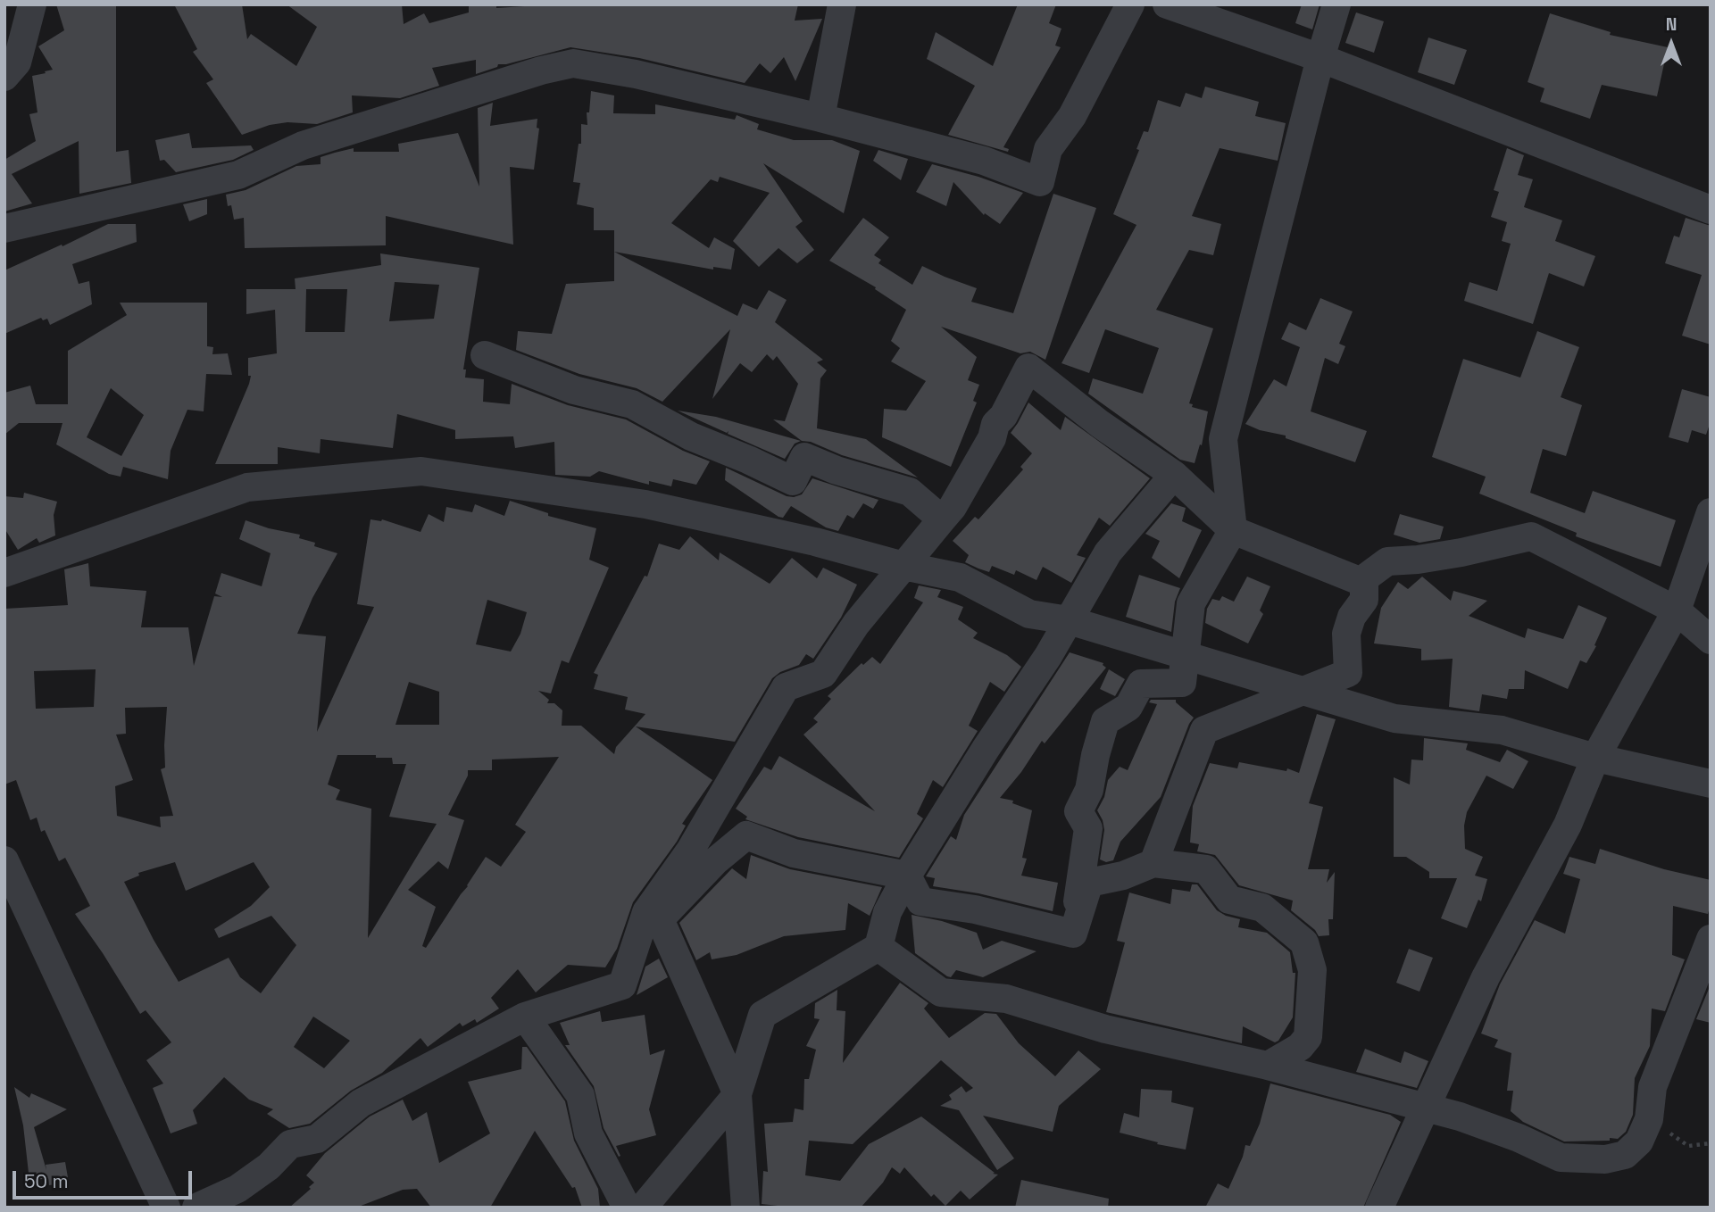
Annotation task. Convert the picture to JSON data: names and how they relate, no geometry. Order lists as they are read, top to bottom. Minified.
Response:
{"scale_bar":"50 m","north":"top"}
